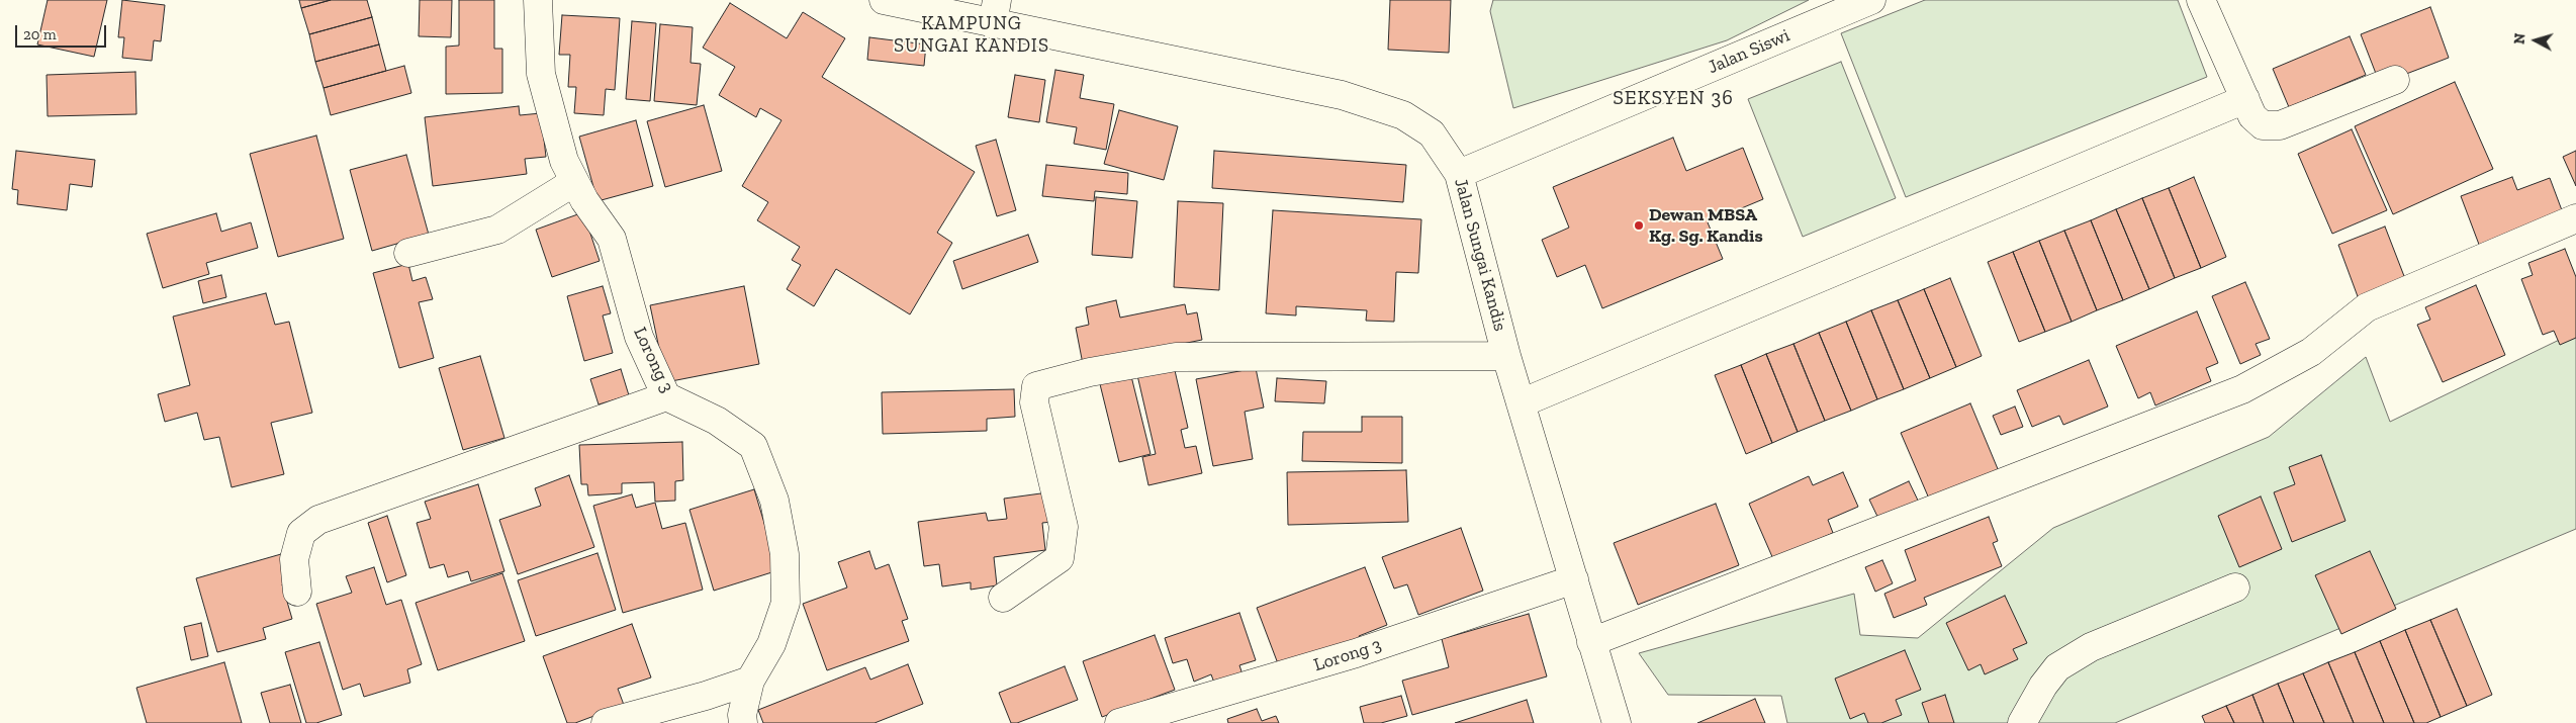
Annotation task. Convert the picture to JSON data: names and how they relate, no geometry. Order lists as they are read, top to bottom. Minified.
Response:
{"streets":{"street":["Jalan Siswi","Jalan Sungai Kandis","Lorong 3"]},"crossings":[["Jalan Siswi","Jalan Sungai Kandis"],["Jalan Sungai Kandis","Lorong 3"]],"districts":["KAMPUNG SUNGAI KANDIS","SEKSYEN 36"],"places":["Dewan MBSA Kg. Sg. Kandis"],"scale_bar":"20 m","north":"left"}
